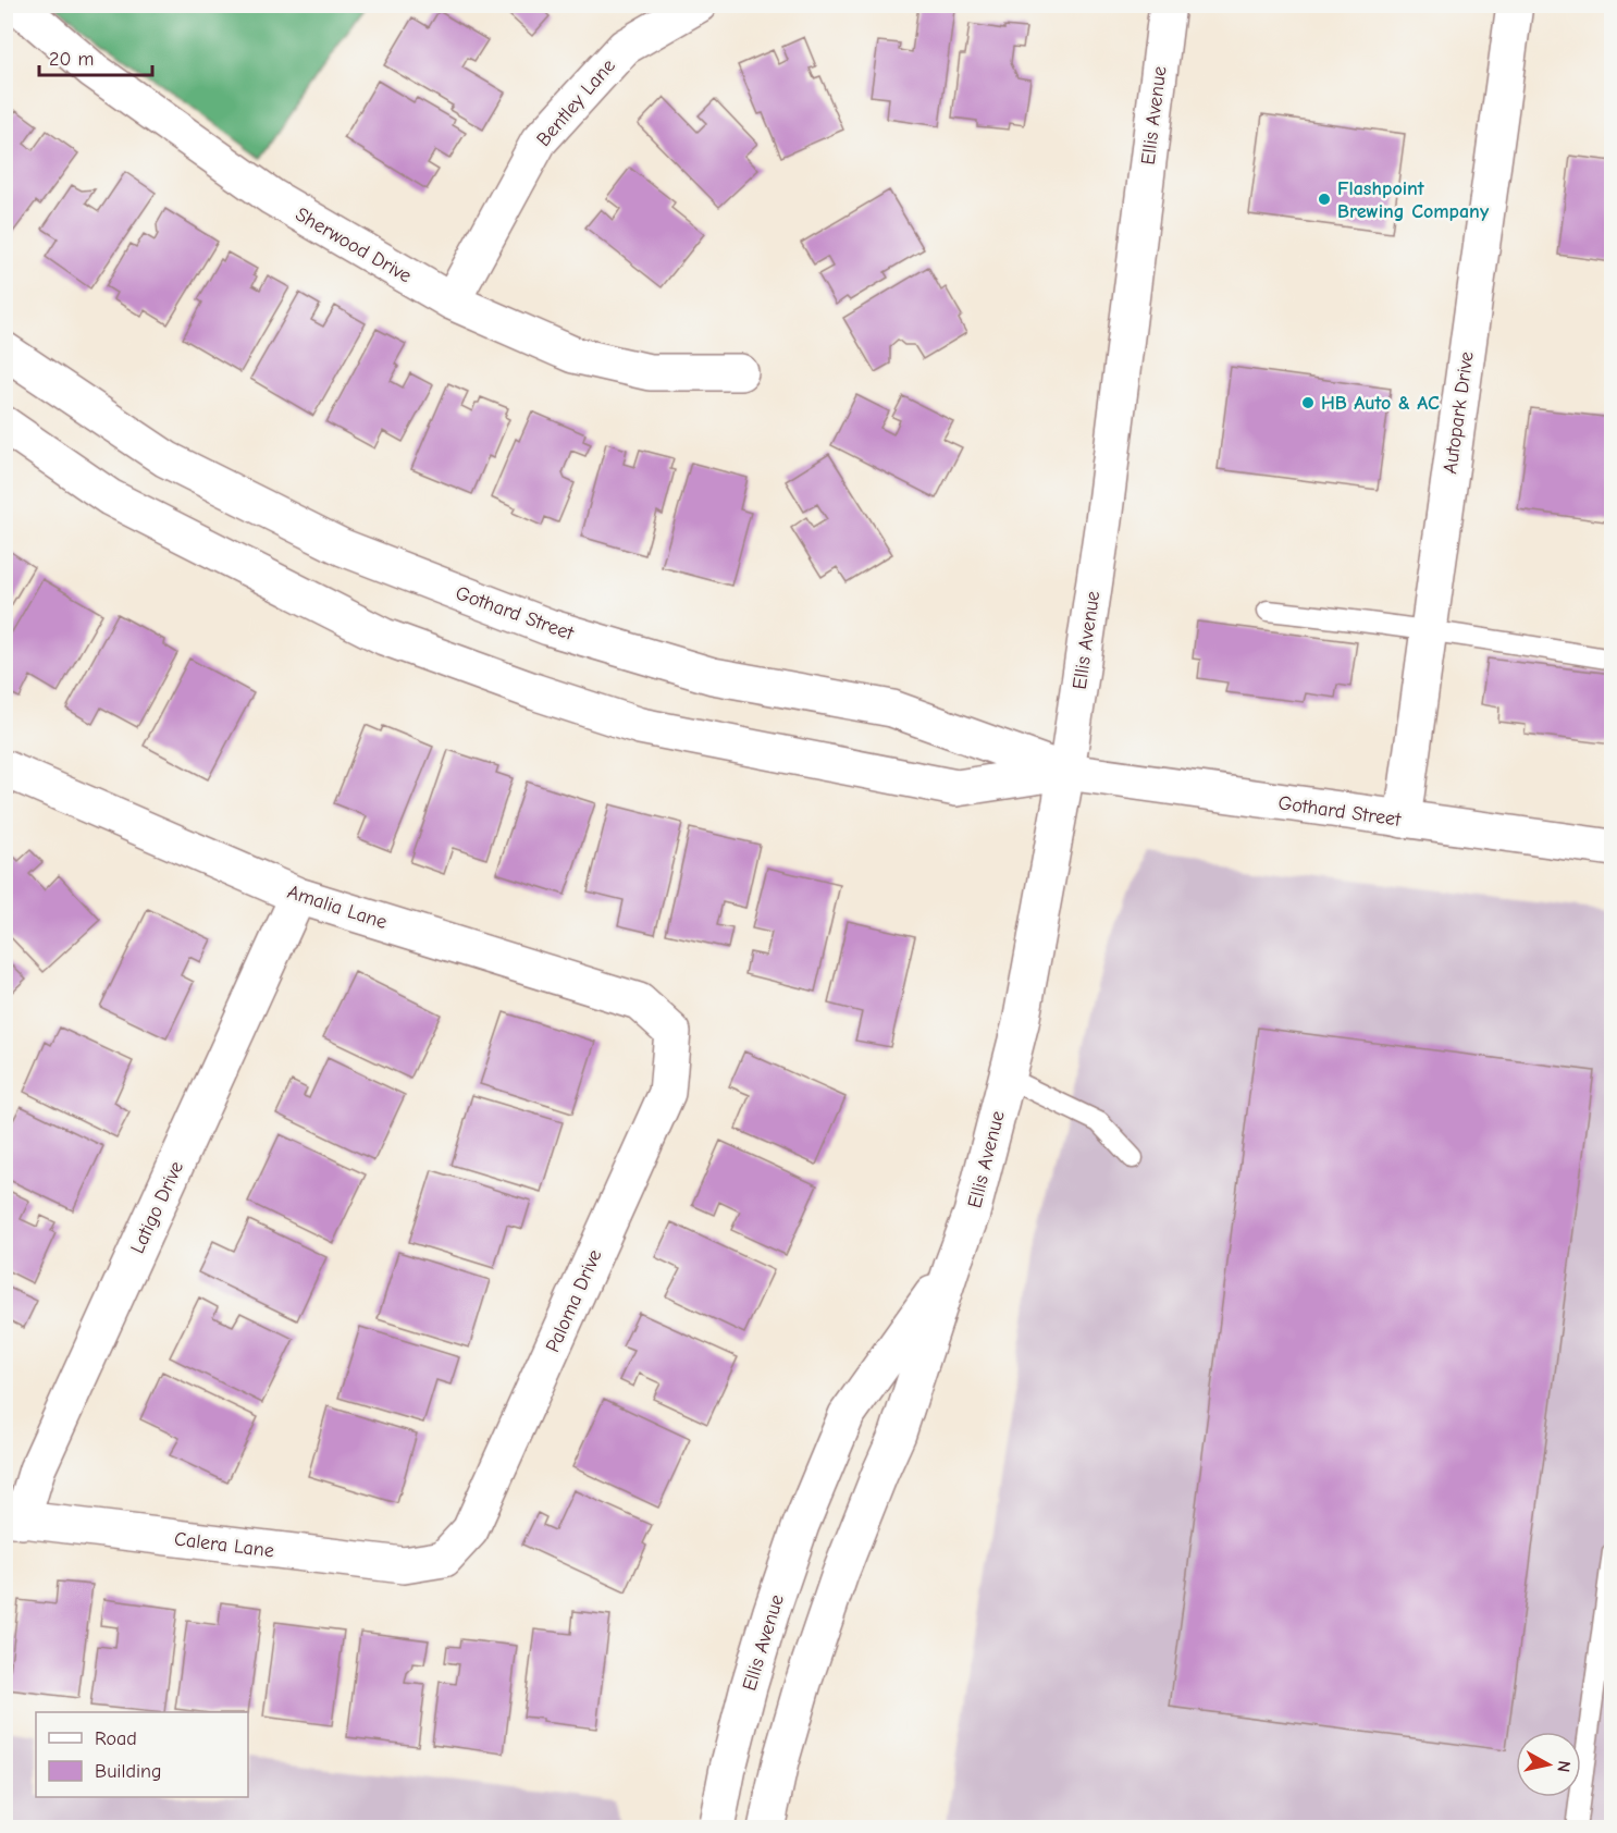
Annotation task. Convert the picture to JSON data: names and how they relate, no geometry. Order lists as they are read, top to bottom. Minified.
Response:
{"streets":{"street":["Bentley Lane","Ellis Avenue","Sherwood Drive","Autopark Drive","Gothard Street","Amalia Lane","Latigo Drive","Paloma Drive","Calera Lane"]},"crossings":[["Bentley Lane","Sherwood Drive"],["Ellis Avenue","Gothard Street"],["Autopark Drive","Gothard Street"],["Amalia Lane","Latigo Drive"],["Amalia Lane","Paloma Drive"],["Latigo Drive","Calera Lane"],["Paloma Drive","Calera Lane"]],"places":["Flashpoint Brewing Company","HB Auto & AC"],"legend":["Road","Building"],"scale_bar":"20 m","north":"right"}
